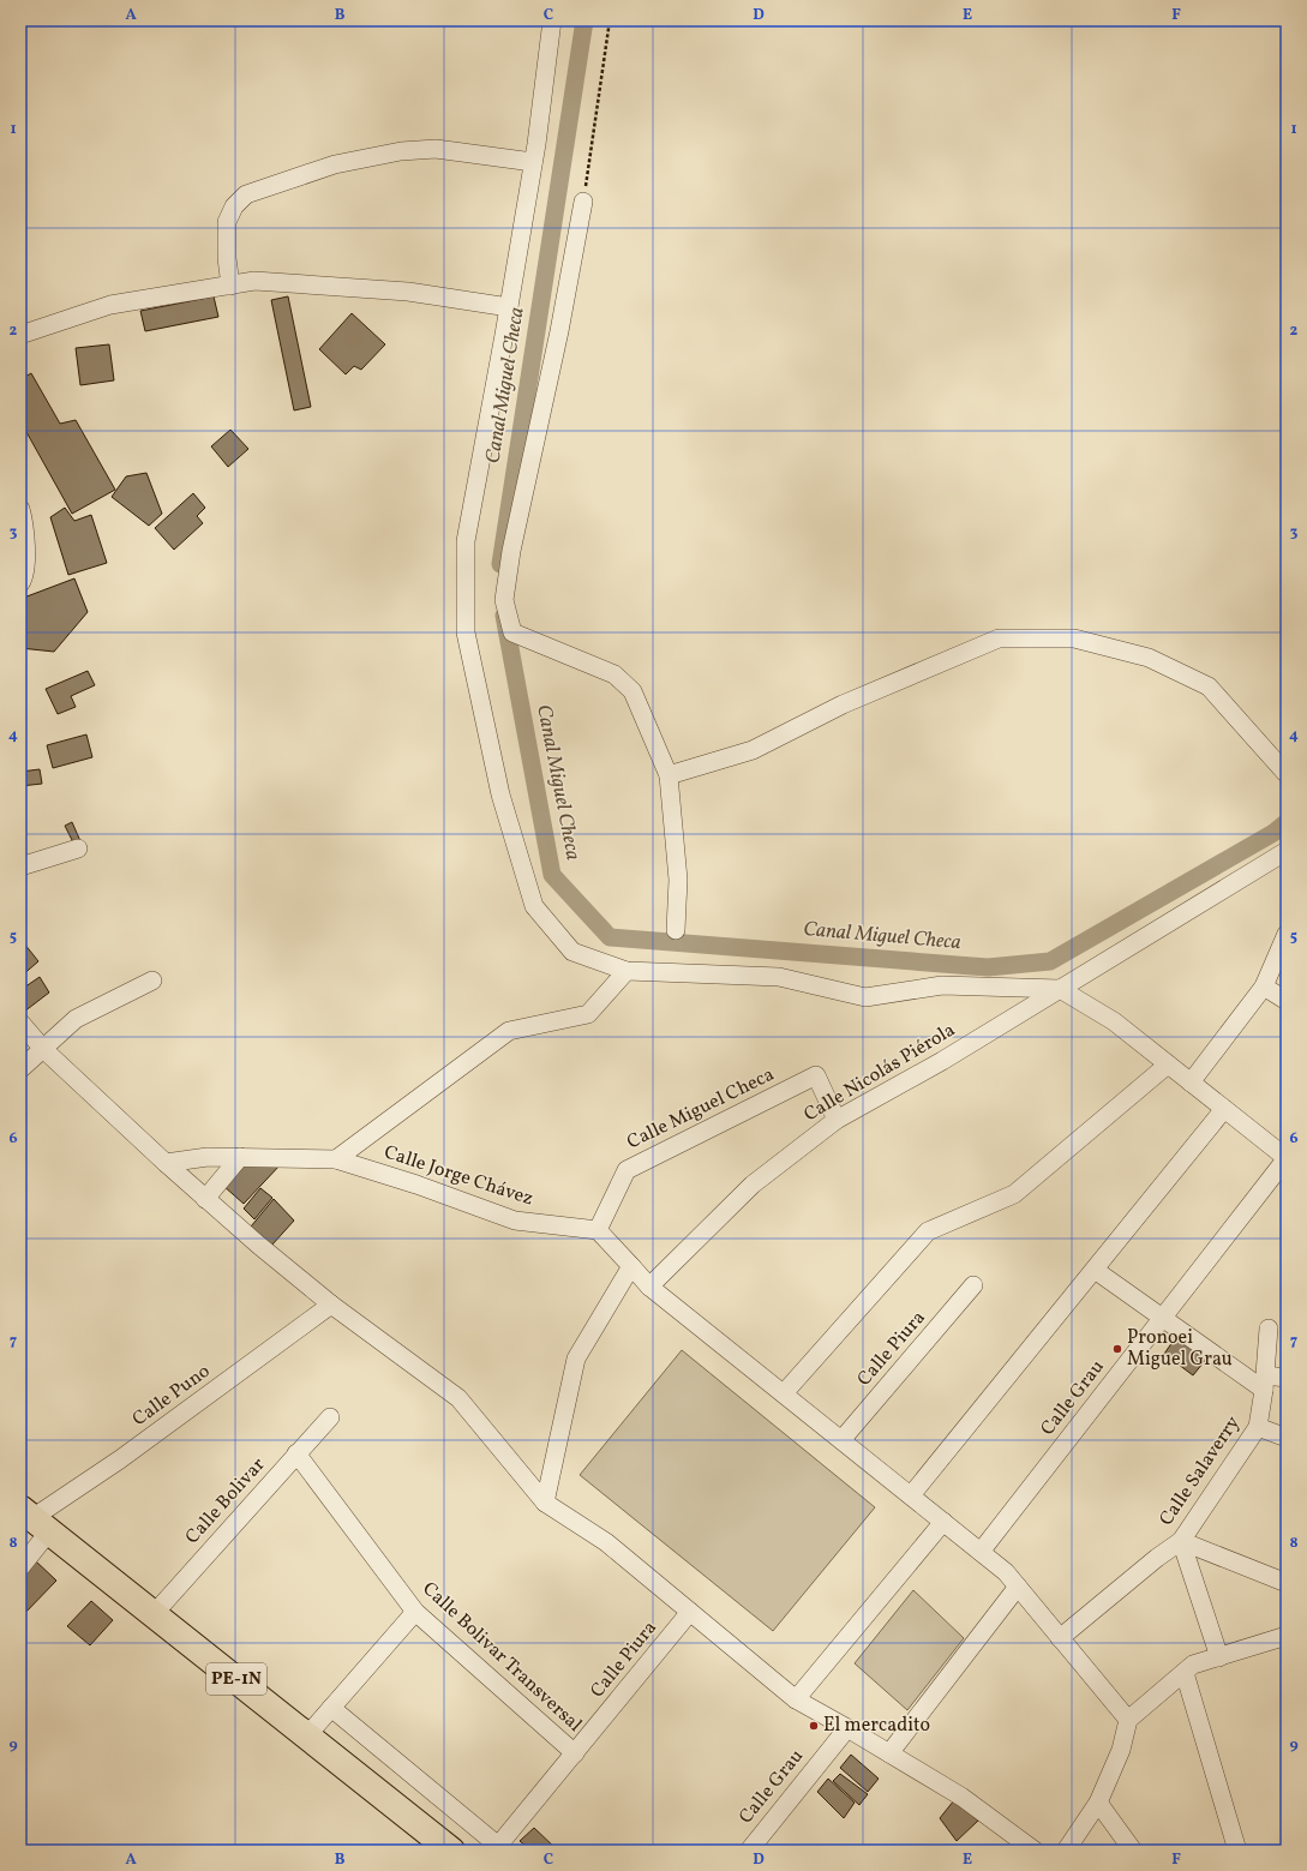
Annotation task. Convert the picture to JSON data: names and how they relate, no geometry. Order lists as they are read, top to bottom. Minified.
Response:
{"streets":{"highway":["PE-1N"],"street":["Calle Nicolás Piérola","Calle Miguel Checa","Calle Jorge Chávez","Calle Piura","Calle Puno","Calle Grau","Calle Salaverry","Calle Bolivar","Calle Bolivar Transversal"]},"crossings":[["Calle Nicolás Piérola","Calle Miguel Checa"],["Calle Miguel Checa","Calle Jorge Chávez"],["Calle Piura","Calle Bolivar Transversal"],["Calle Puno","PE-1N"],["Calle Bolivar","Calle Bolivar Transversal"],["Calle Bolivar","PE-1N"]],"water":["Canal Miguel Checa"],"places":["Pronoei Miguel Grau","El mercadito"],"grid":{"columns":["A","B","C","D","E","F"],"rows":["1","2","3","4","5","6","7","8","9"]}}
